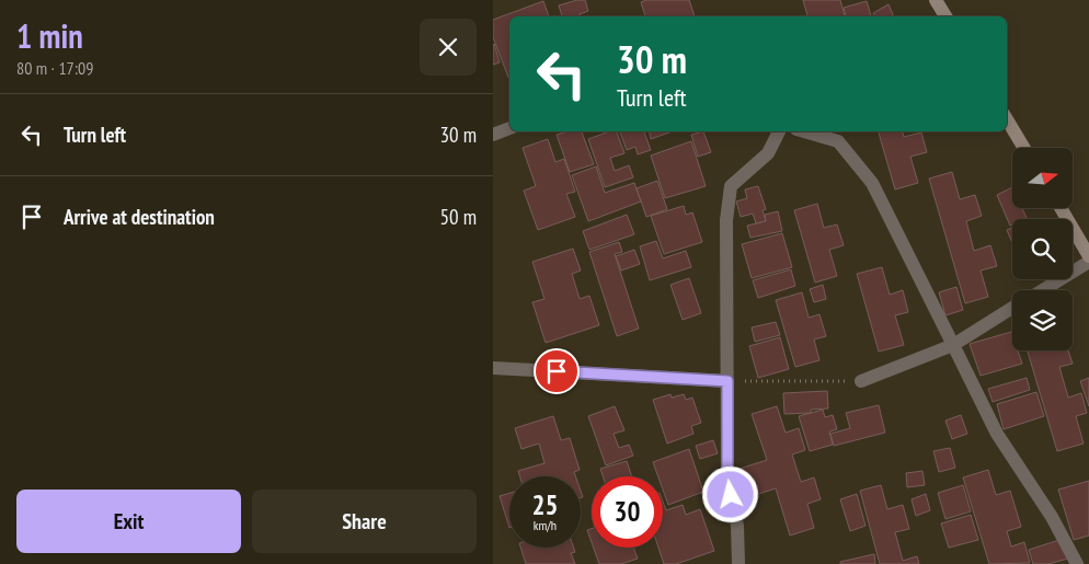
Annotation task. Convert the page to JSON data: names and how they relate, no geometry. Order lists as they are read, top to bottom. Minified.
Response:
{"north":"right","page":{"heading":["1 min","80 m · 17:09"],"turn":["30 m","Turn left"],"list":[{"name":"Turn left","value":"30 m"},{"name":"Arrive at destination","value":"50 m"}],"speed":"25 km/h","limit":"30","buttons":["Exit","Share"]}}
